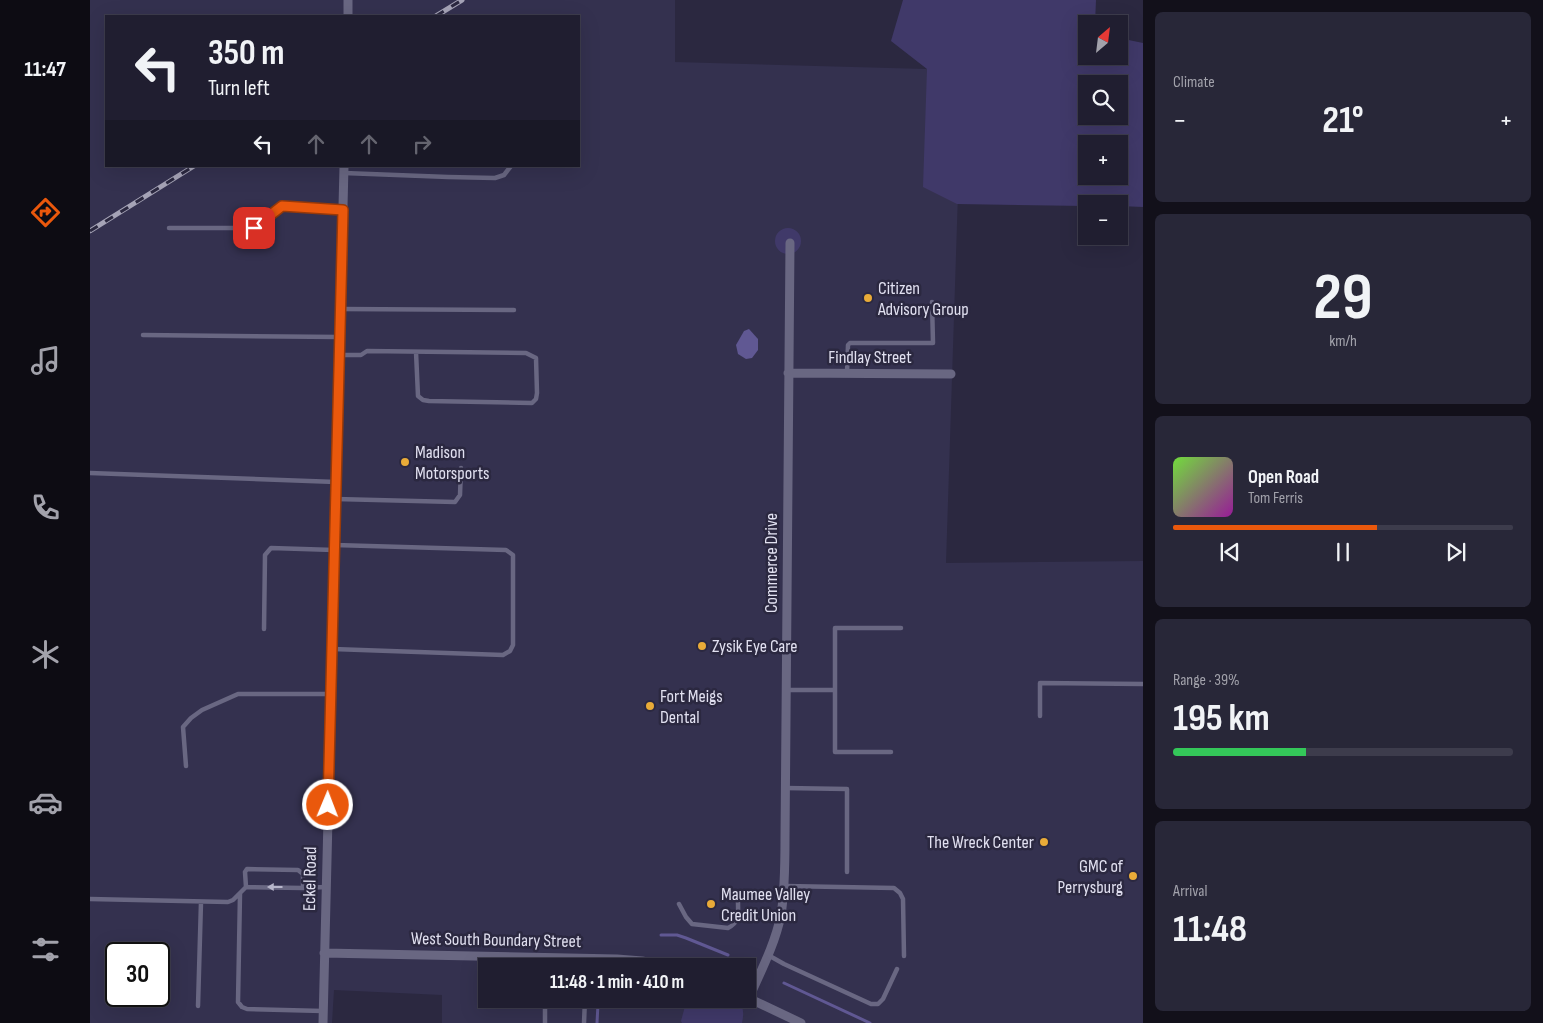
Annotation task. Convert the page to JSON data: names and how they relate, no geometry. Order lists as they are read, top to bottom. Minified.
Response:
{"streets":{"street":["Findlay Street","Commerce Drive","Eckel Road","West South Boundary Street"]},"crossings":[["Findlay Street","Commerce Drive"],["Eckel Road","West South Boundary Street"]],"places":["Citizen Advisory Group","Madison Motorsports","Zysik Eye Care","Fort Meigs Dental","The Wreck Center","GMC of Perrysburg","Maumee Valley Credit Union"],"north":"top right","page":{"tabs":"11:47","tile":["Climate",["29","km/h"],["Range · 39%","195 km"],["Arrival","11:48"]],"map_buttons":["+","−"],"turn":["350 m","Turn left"],"heat":["−","21°","+"],"song":["Open Road","Tom Ferris"],"limit":"30","trip":"11:48 · 1 min · 410 m"}}
